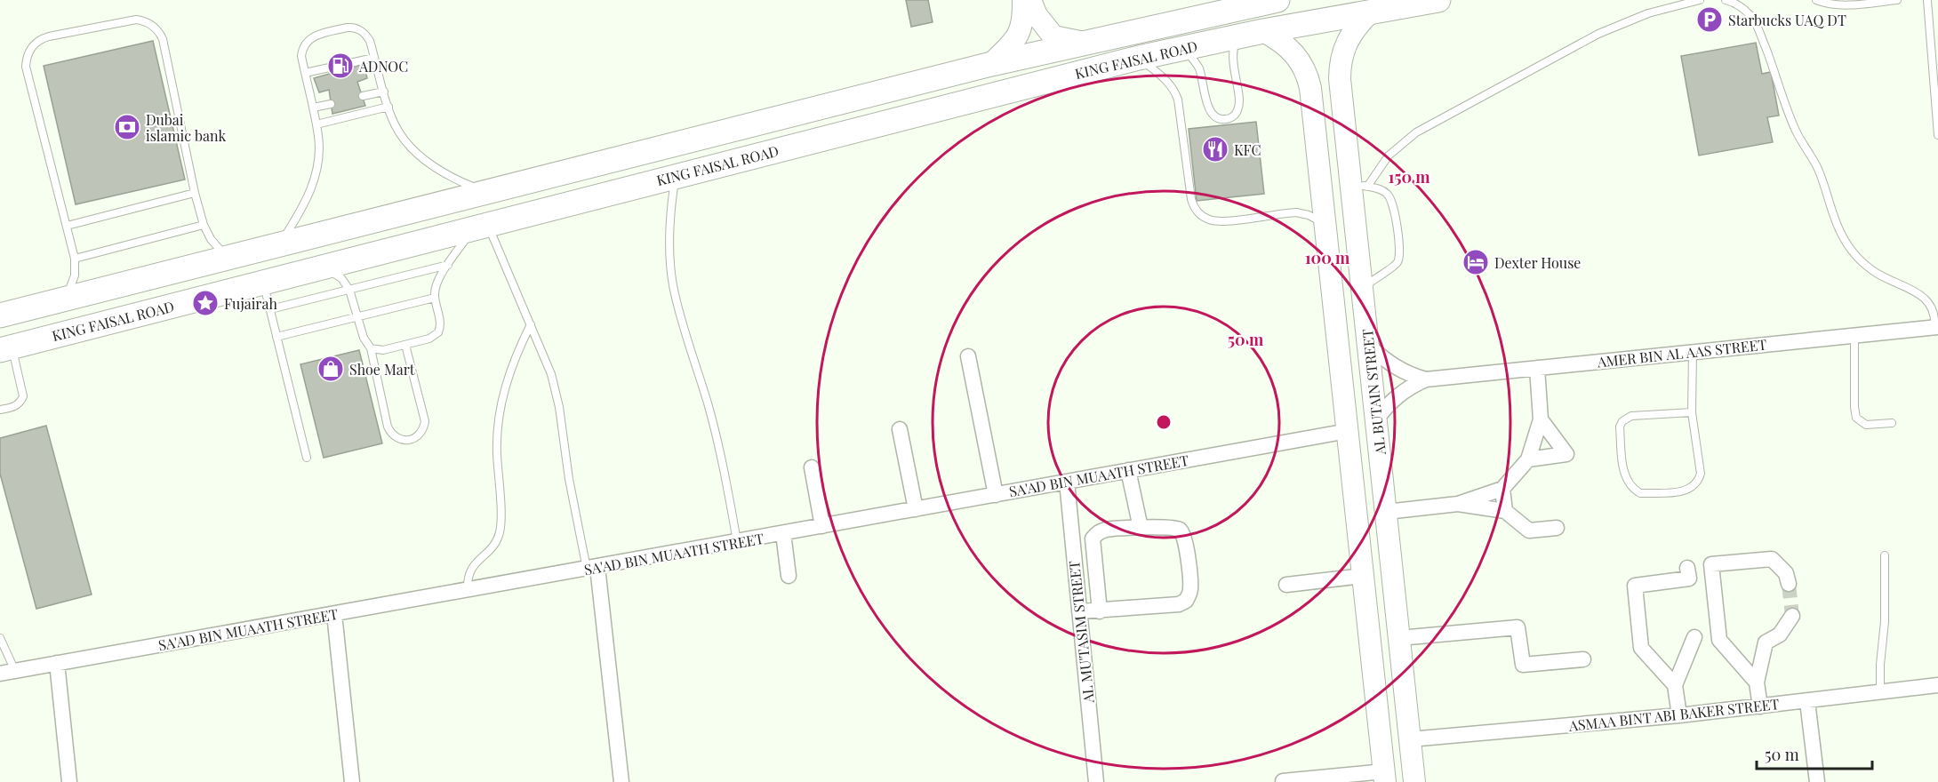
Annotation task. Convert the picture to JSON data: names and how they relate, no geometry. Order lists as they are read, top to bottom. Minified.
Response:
{"streets":{"main road":["KING FAISAL ROAD"],"street":["AMER BIN AL AAS STREET","AL BUTAIN STREET","SA'AD BIN MUAATH STREET","AL MU'TASIM STREET","ASMAA BINT ABI BAKER STREET"]},"crossings":[["KING FAISAL ROAD","AL BUTAIN STREET"],["AMER BIN AL AAS STREET","AL BUTAIN STREET"],["AL BUTAIN STREET","SA'AD BIN MUAATH STREET"],["AL BUTAIN STREET","ASMAA BINT ABI BAKER STREET"],["SA'AD BIN MUAATH STREET","AL MU'TASIM STREET"]],"places":{"parking":["Starbucks UAQ DT"],"fuel station":["ADNOC"],"bank":["Dubai islamic bank"],"restaurant":["KFC"],"hotel":["Dexter House"],"place":["Fujairah"],"shop":["Shoe Mart"]},"scale_bar":"50 m","rings":["150 m","100 m","50 m"]}
